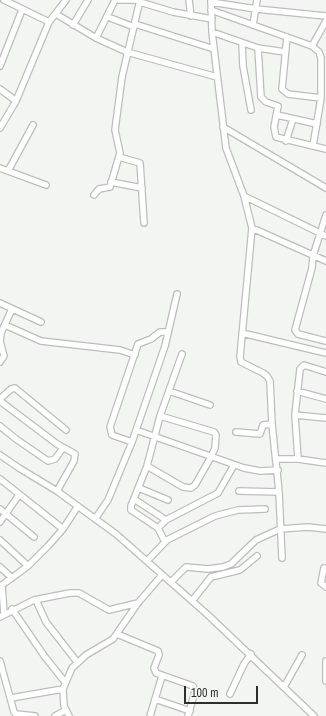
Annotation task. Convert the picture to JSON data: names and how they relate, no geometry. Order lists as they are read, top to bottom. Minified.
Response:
{"scale_bar":"100 m"}
